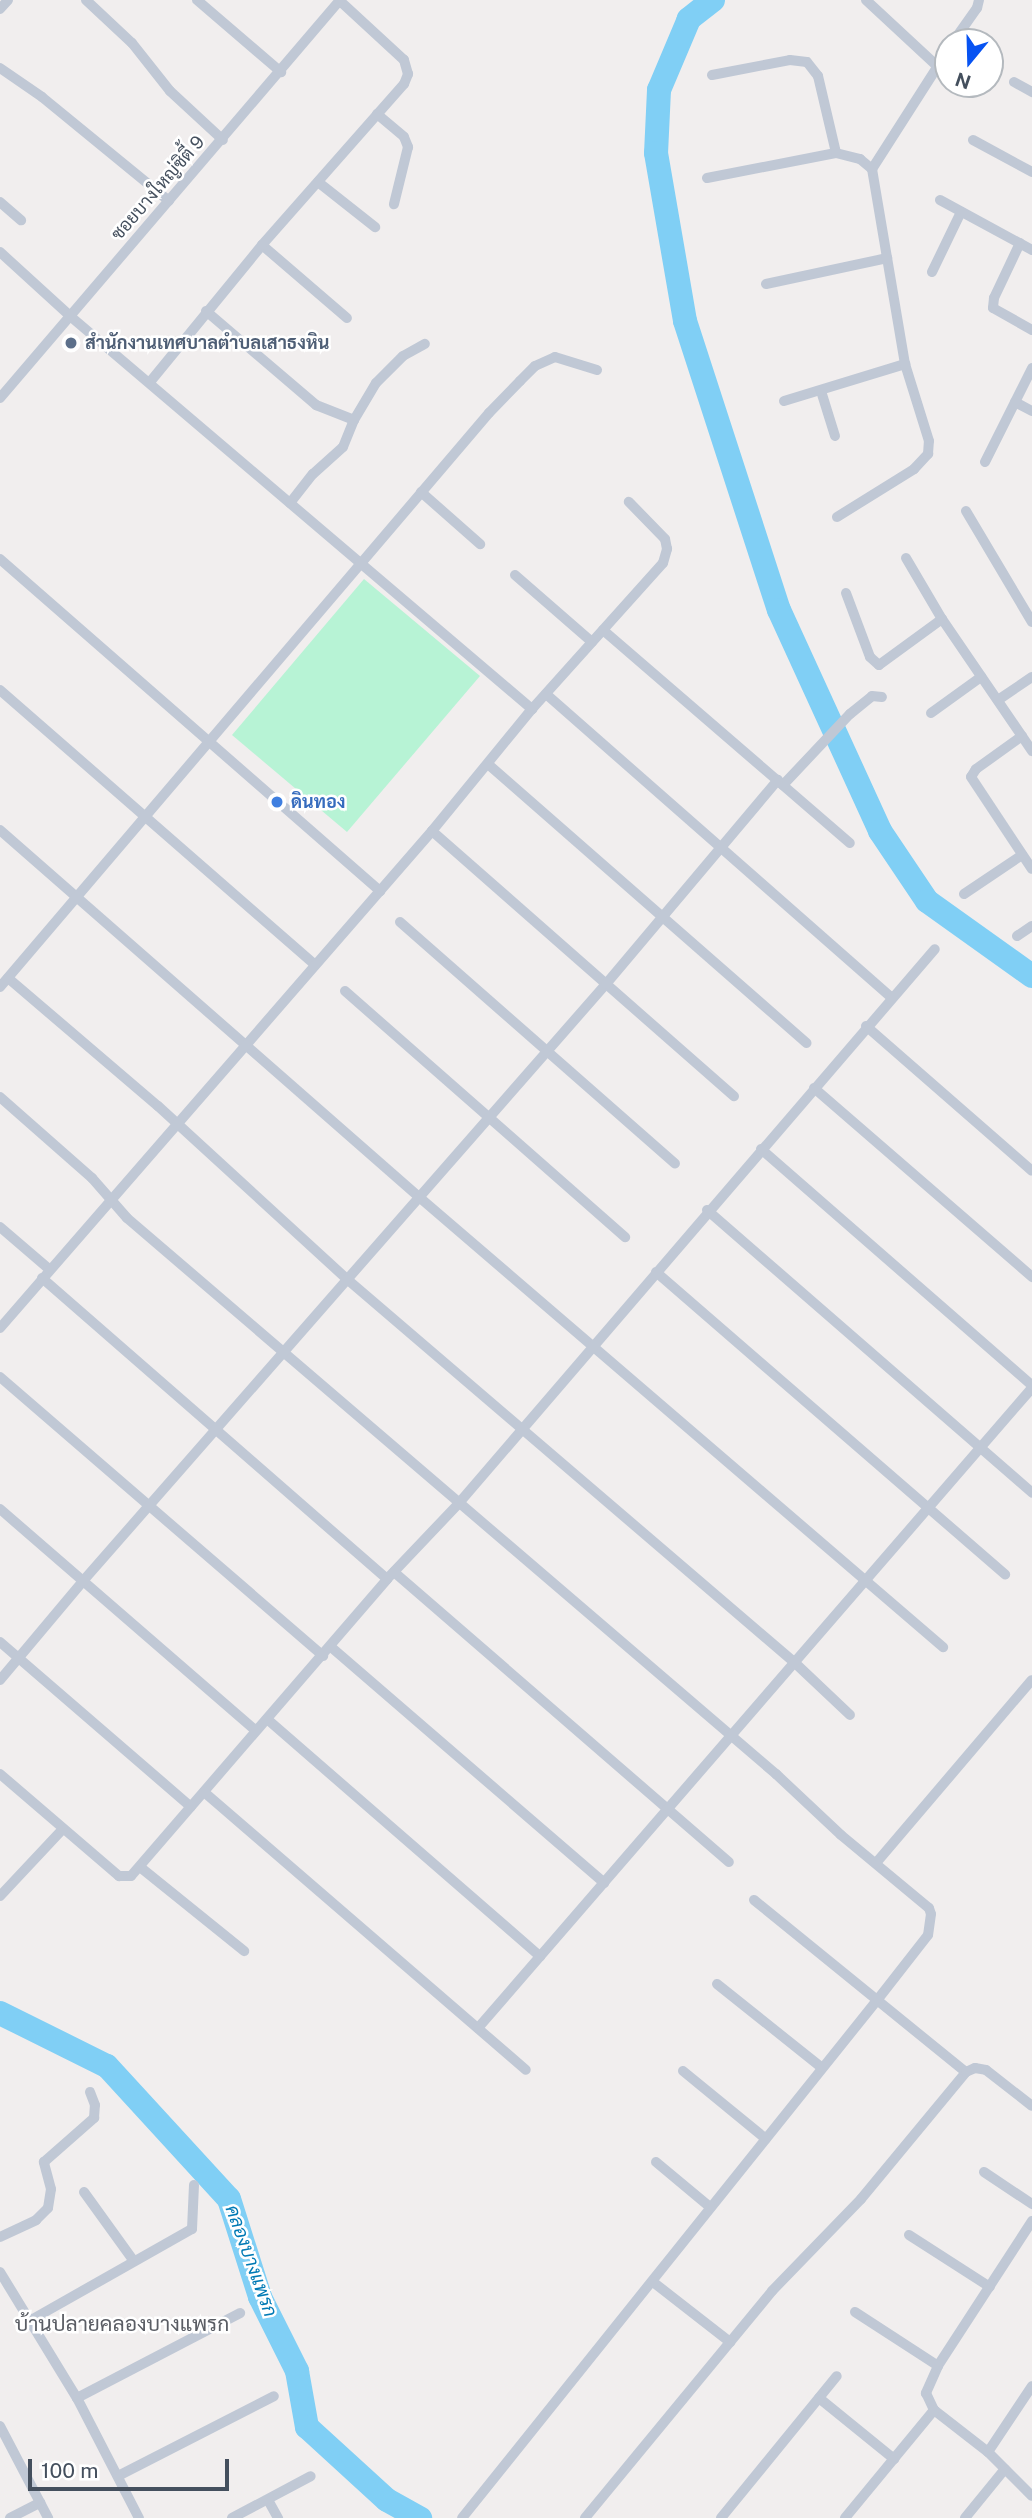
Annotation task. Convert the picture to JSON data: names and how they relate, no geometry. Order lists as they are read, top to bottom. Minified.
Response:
{"streets":{"street":["ซอยบางใหญ่ซิตี้ 9"]},"districts":["บ้านปลายคลองบางแพรก"],"water":["คลองบางแพรก"],"places":["สำนักงานเทศบาลตำบลเสาธงหิน","ดินทอง"],"scale_bar":"100 m","north":"bottom"}
